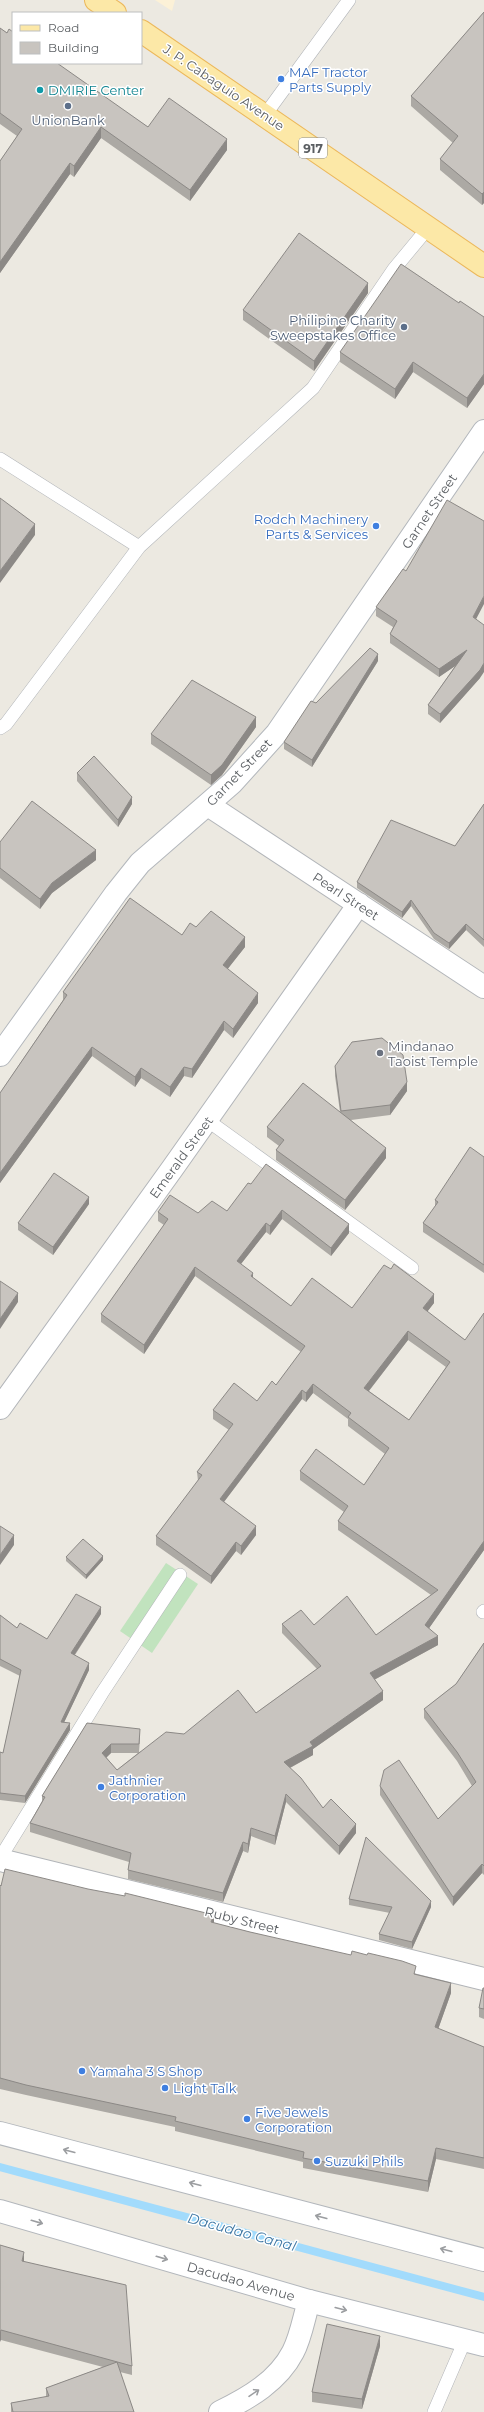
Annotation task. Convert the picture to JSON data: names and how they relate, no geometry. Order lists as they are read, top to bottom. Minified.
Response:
{"streets":{"main road":["J. P. Cabaguio Avenue","917"],"street":["Garnet Street","Pearl Street","Emerald Street","Ruby Street","Dacudao Avenue"]},"crossings":[["Garnet Street","Pearl Street"],["Pearl Street","Emerald Street"]],"water":["Dacudao Canal"],"places":["MAF Tractor Parts Supply","DMIRIE Center","UnionBank","Philipine Charity Sweepstakes Office","Rodch Machinery Parts & Services","Mindanao Taoist Temple","Jathnier Corporation","Yamaha 3 S Shop","Light Talk","Five Jewels Corporation","Suzuki Phils"],"legend":["Road","Building"]}
